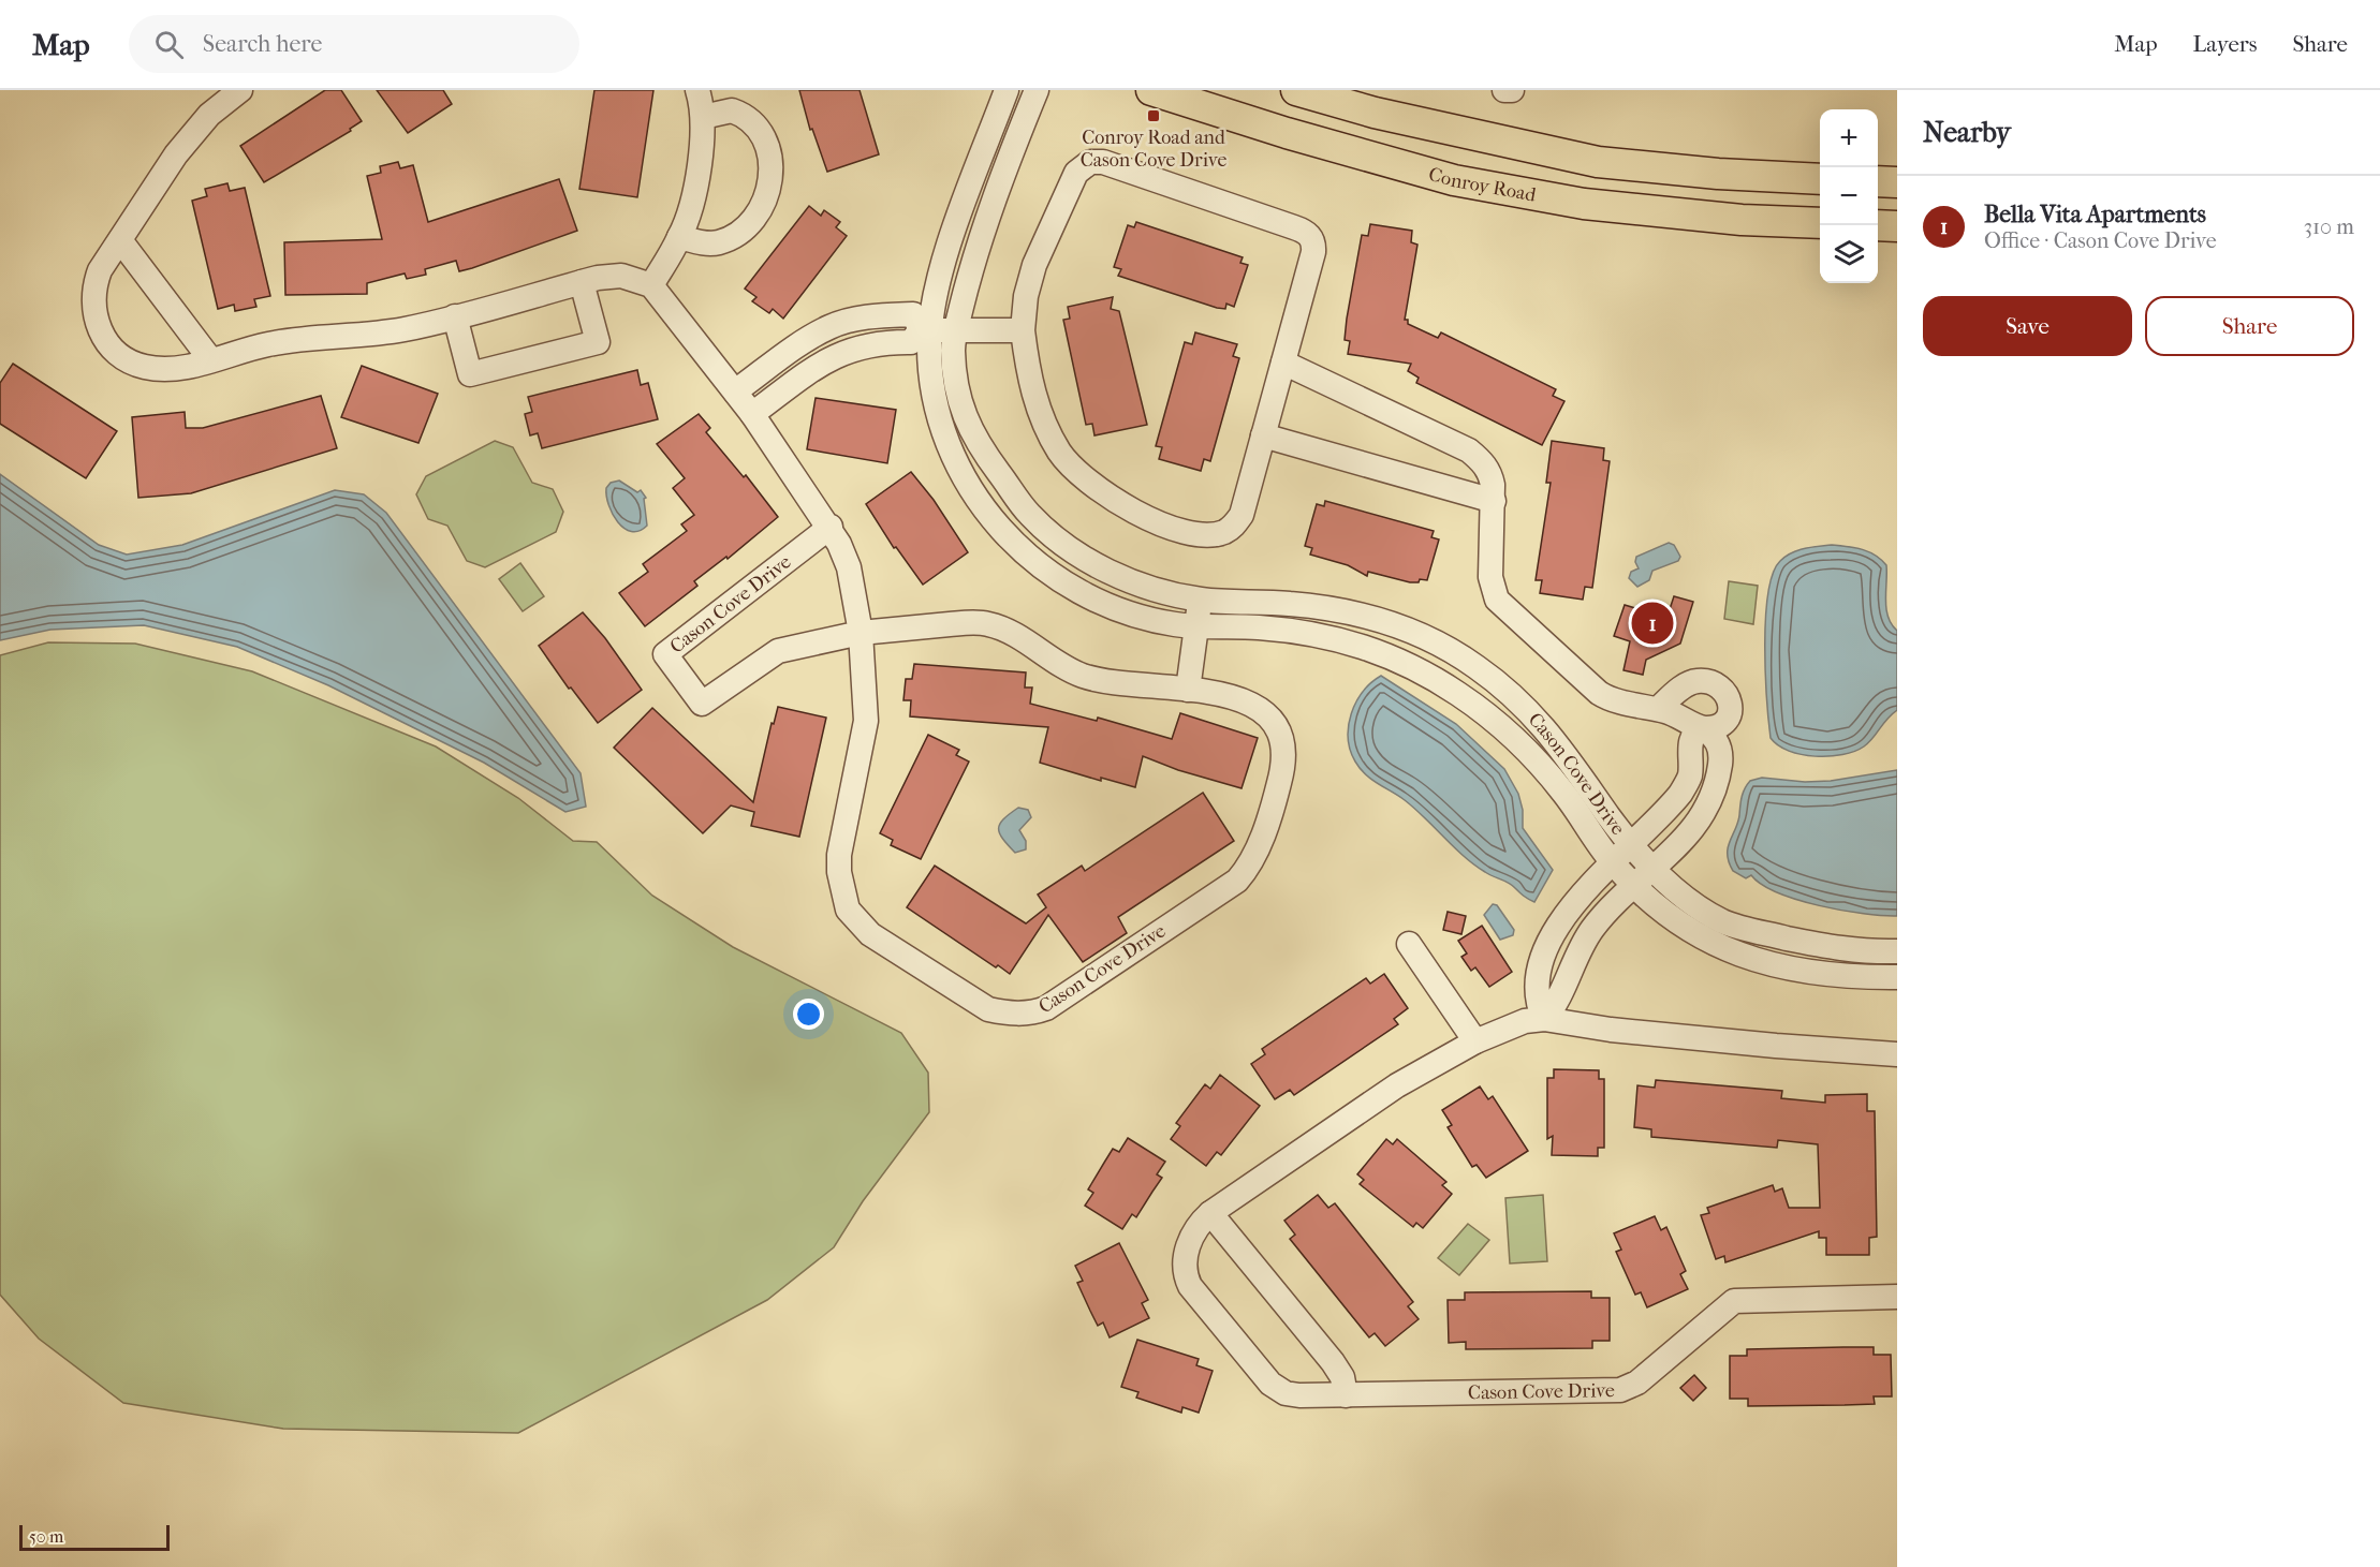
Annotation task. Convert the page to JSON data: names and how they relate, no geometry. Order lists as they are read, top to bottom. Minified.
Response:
{"streets":{"main road":["Conroy Road"],"street":["Cason Cove Drive"]},"places":{"transit":["Conroy Road and Cason Cove Drive"]},"scale_bar":"50 m","page":{"header":"Map","search":"Search here","nav":["Map","Layers","Share"],"heading":"Nearby","map_buttons":["+","−"],"list":[{"mark":"1","name":"Bella Vita Apartments","note":"Office · Cason Cove Drive","value":"310 m"}],"buttons":["Save","Share"],"pins":"1","scale":"50 m"}}
